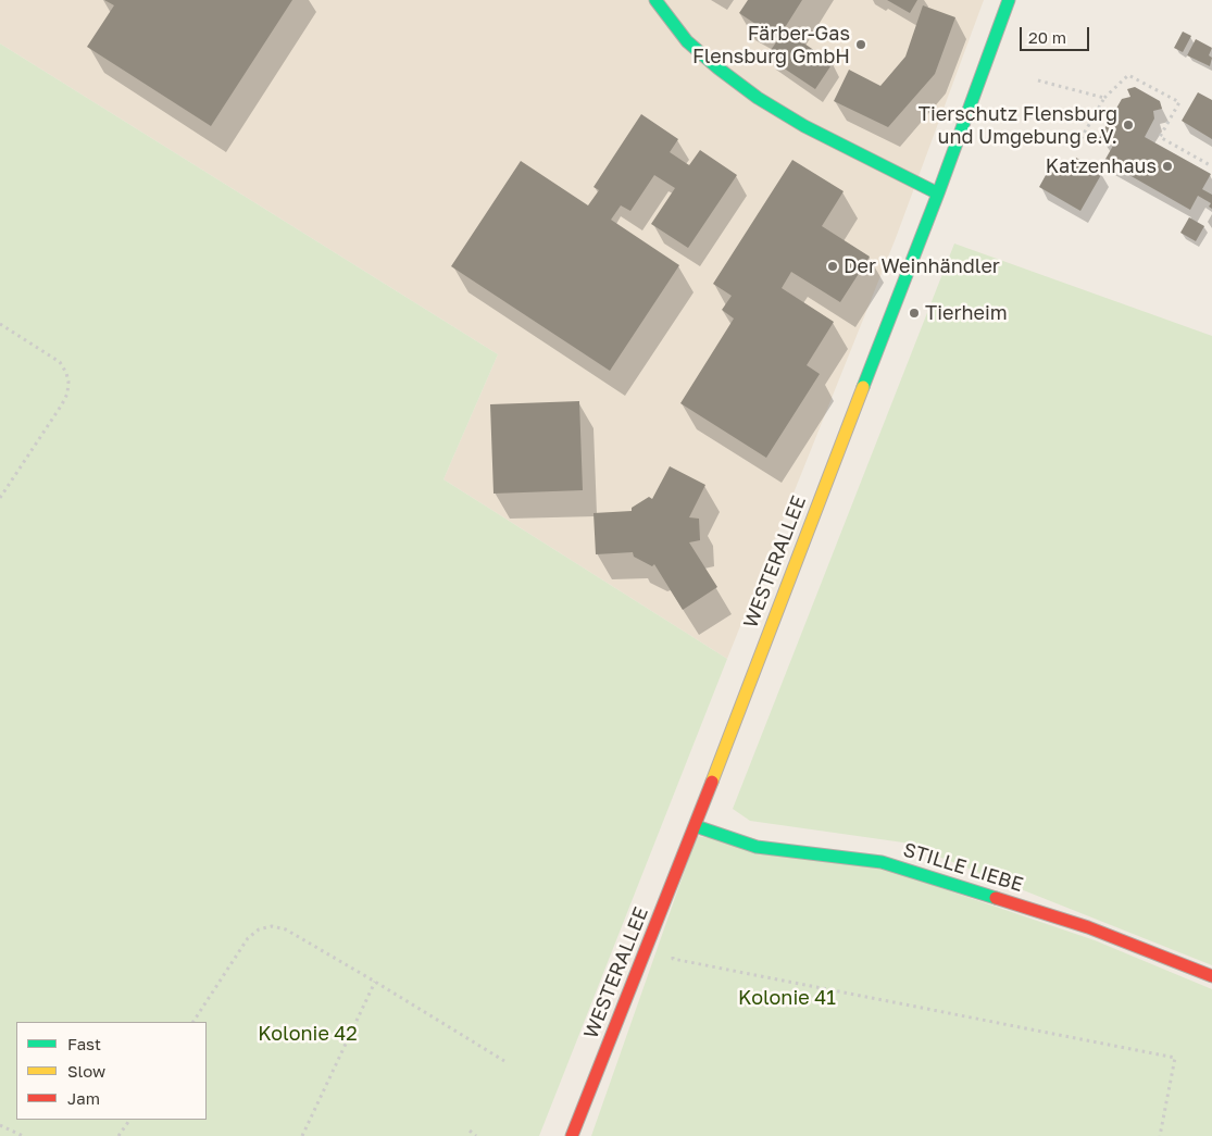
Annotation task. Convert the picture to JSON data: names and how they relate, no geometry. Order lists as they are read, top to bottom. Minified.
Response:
{"streets":{"street":["WESTERALLEE","STILLE LIEBE"]},"crossings":[["WESTERALLEE","STILLE LIEBE"]],"parks":["Kolonie 41","Kolonie 42"],"places":["Färber-Gas Flensburg GmbH","Tierschutz Flensburg und Umgebung e.V.","Katzenhaus","Der Weinhändler","Tierheim"],"legend":["Fast","Slow","Jam"],"scale_bar":"20 m"}
